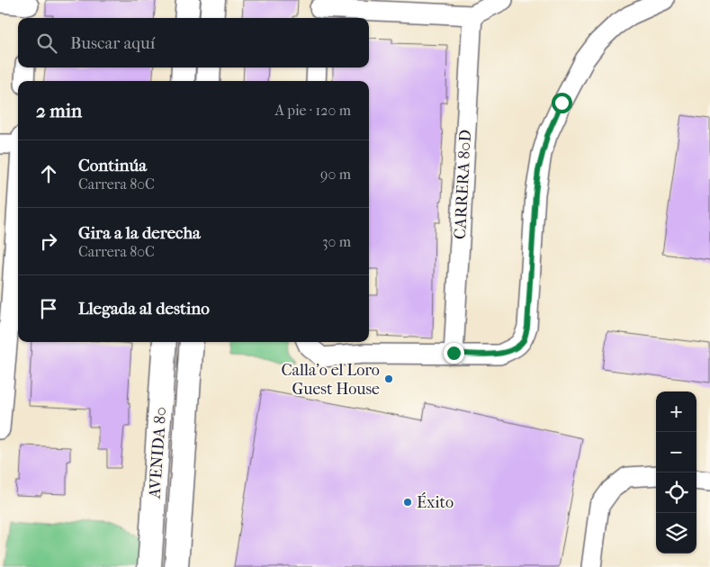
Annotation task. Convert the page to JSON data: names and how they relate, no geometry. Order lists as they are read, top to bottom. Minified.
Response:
{"streets":{"main road":["AVENIDA 80"],"street":["CARRERA 80D"]},"places":["Calla'o el Loro Guest House","Éxito"],"page":{"search":"Buscar aquí","heading":["2 min","A pie · 120 m"],"list":[["Continúa","Carrera 80C","90 m"],["Gira a la derecha","Carrera 80C","30 m"],"Llegada al destino"],"map_buttons":["+","−"]}}
